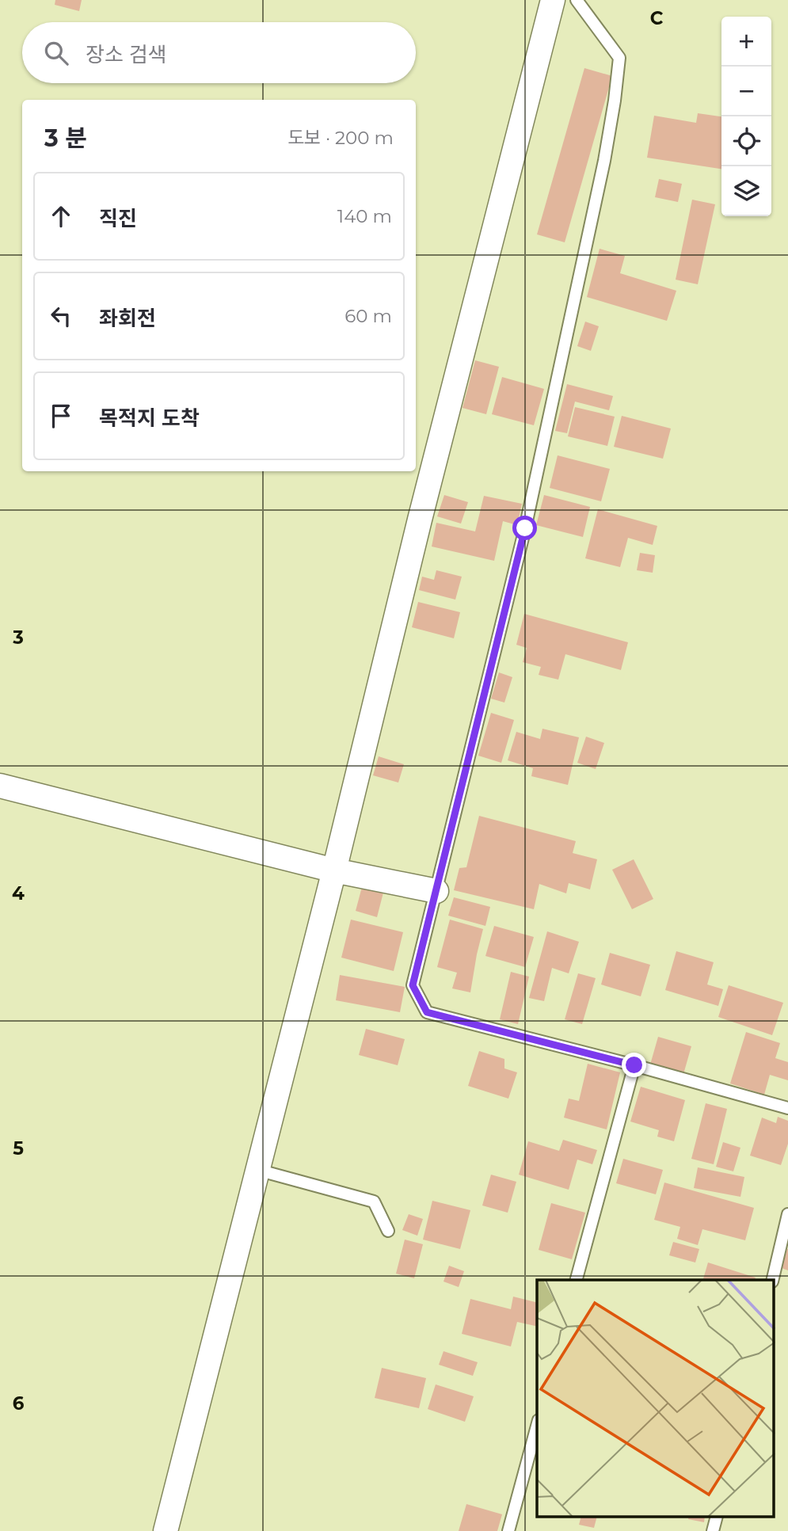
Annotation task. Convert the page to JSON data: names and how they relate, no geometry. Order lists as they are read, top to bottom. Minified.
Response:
{"page":{"map_buttons":["+","−"],"search":"장소 검색","heading":["3 분","도보 · 200 m"],"list":[["직진","140 m"],["좌회전","60 m"],"목적지 도착"]},"grid":{"columns":["C"],"rows":["3","4","5","6"]}}
